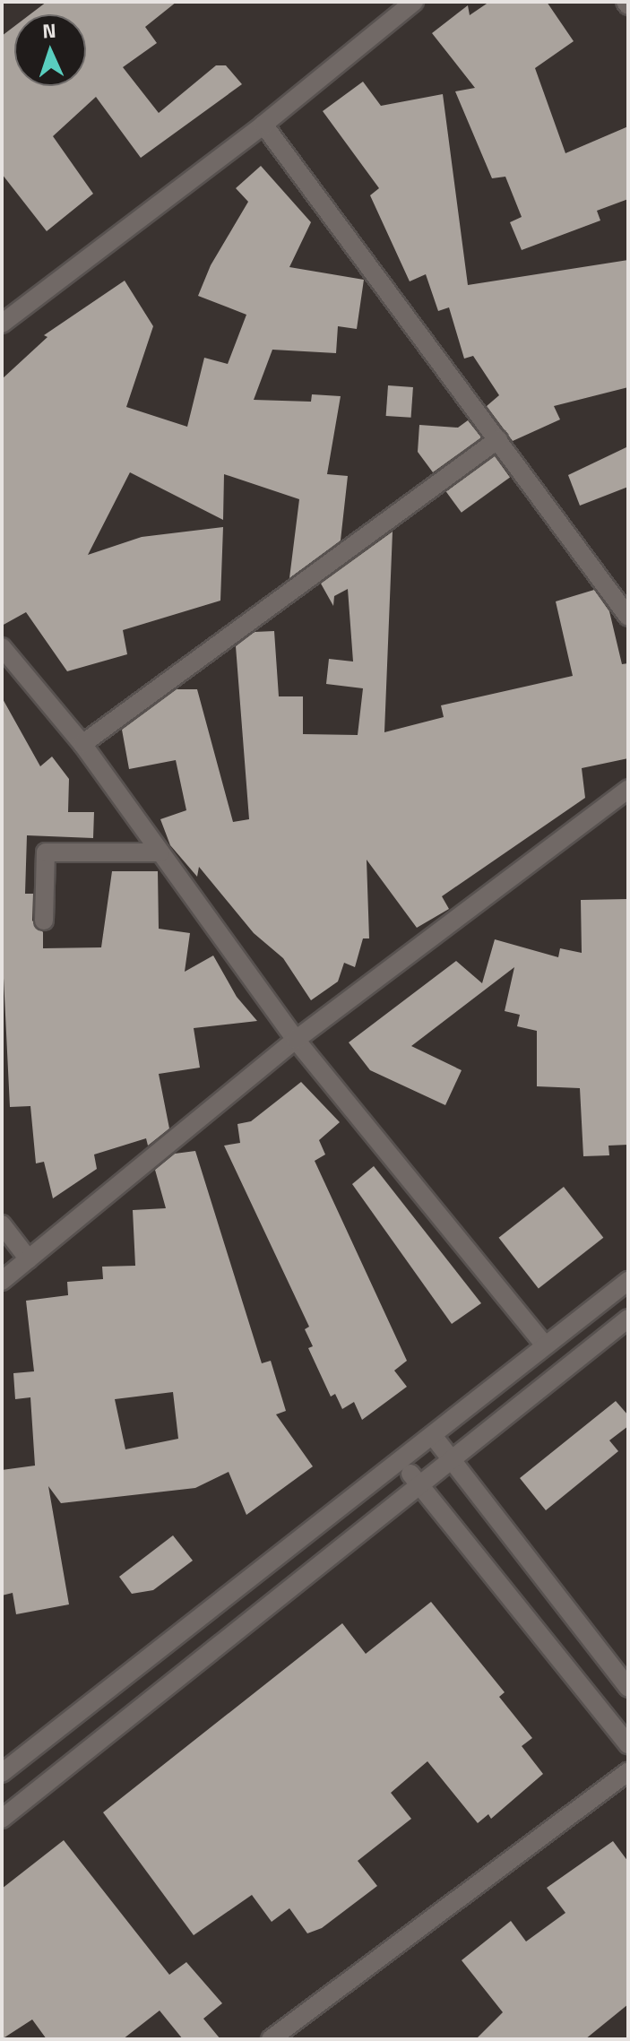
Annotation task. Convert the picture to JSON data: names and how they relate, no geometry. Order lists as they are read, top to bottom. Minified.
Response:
{"north":"top"}
